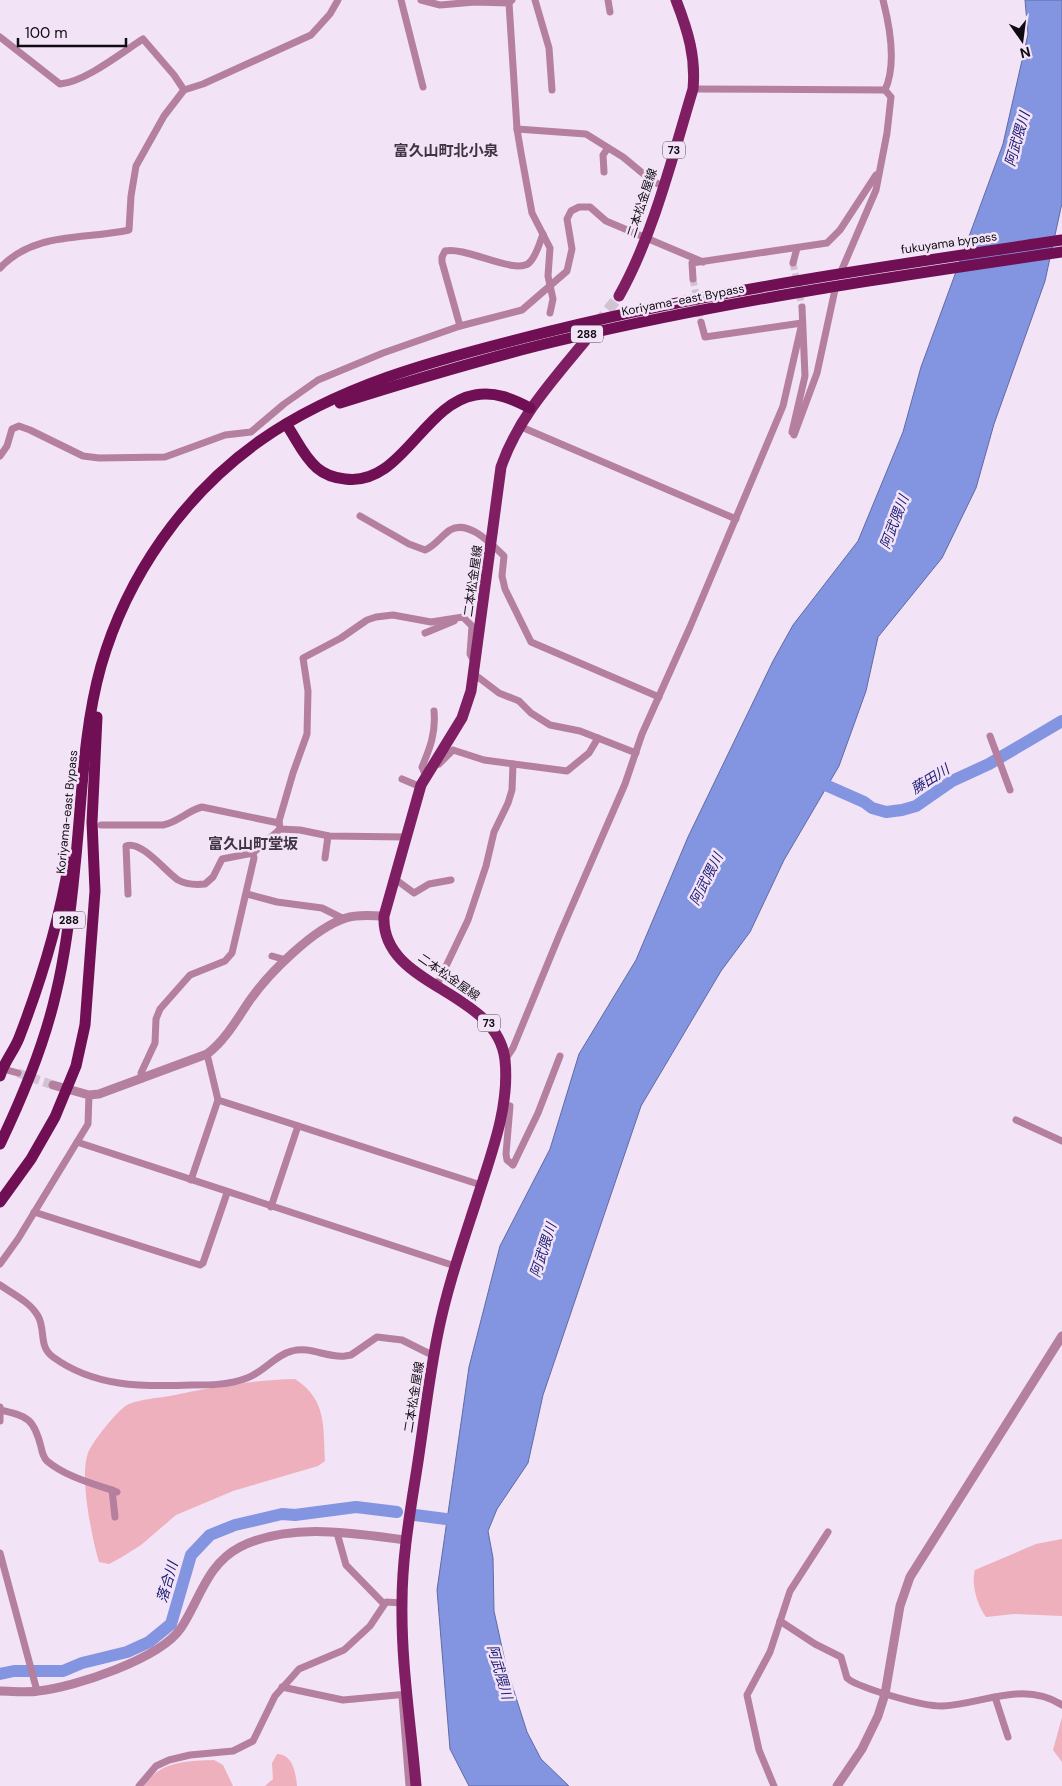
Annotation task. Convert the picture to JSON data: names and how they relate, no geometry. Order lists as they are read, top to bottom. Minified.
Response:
{"streets":{"highway":["fukuyama bypass","Koriyama-east Bypass","288"],"main road":["73","二本松金屋線"]},"crossings":[["fukuyama bypass","Koriyama-east Bypass"]],"districts":["富久山町北小泉","富久山町堂坂"],"water":["阿武隈川","藤田川","落合川"],"scale_bar":"100 m","north":"bottom"}
